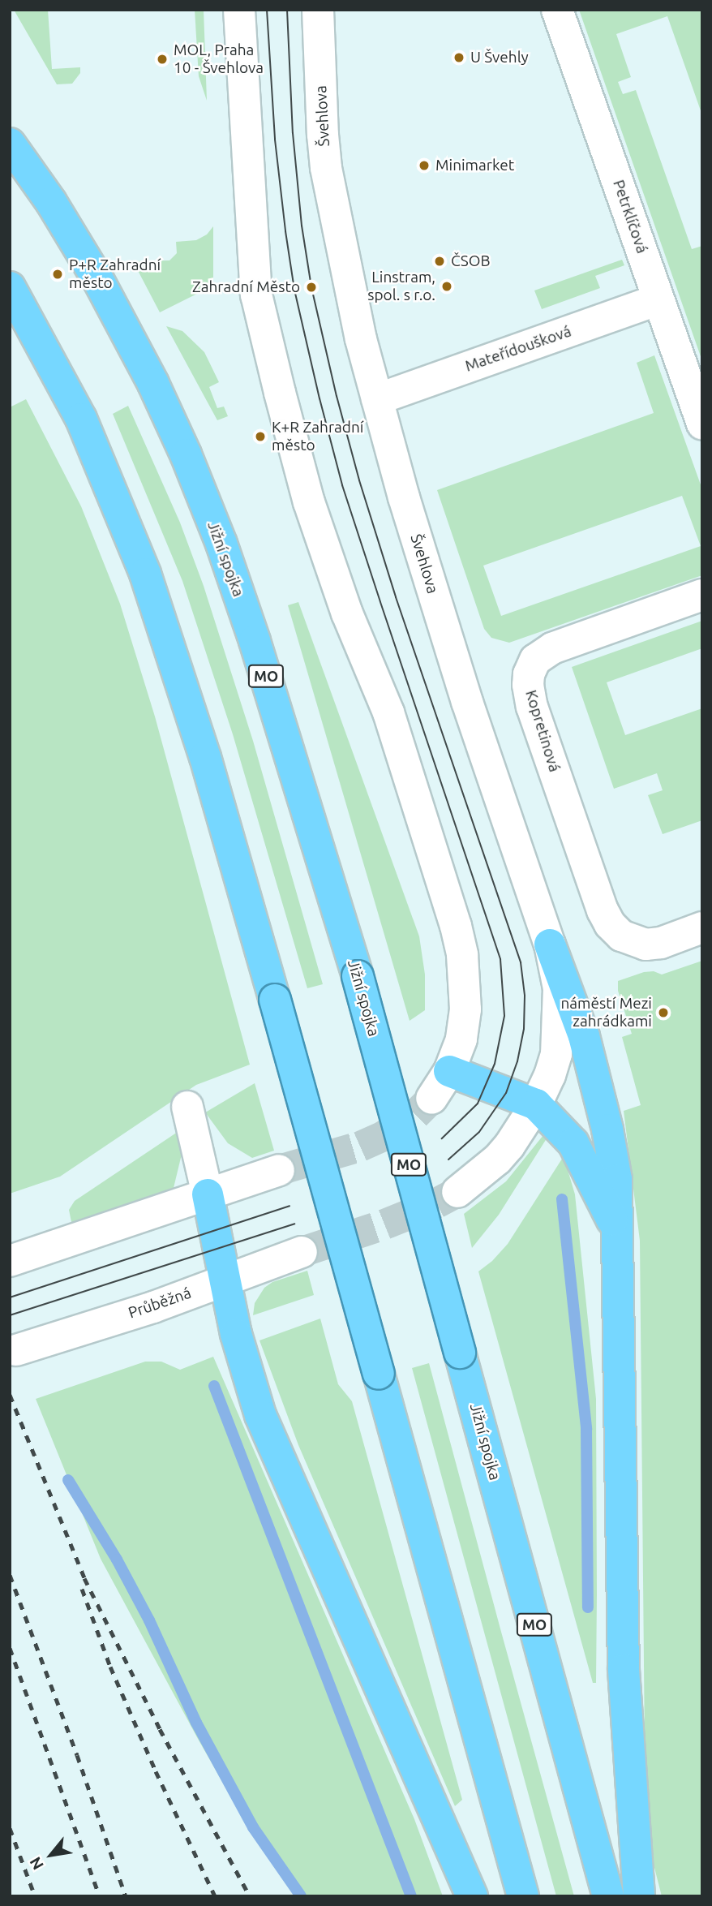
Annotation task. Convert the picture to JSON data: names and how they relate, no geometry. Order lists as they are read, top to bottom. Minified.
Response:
{"streets":{"highway":["Jižní spojka","MO"],"main road":["Švehlova","Petrklíčová","Mateřídoušková","Kopretinová","Průběžná"]},"crossings":[["Švehlova","Mateřídoušková"],["Petrklíčová","Mateřídoušková"]],"places":["U Švehly","MOL, Praha 10 - Švehlova","Minimarket","ČSOB","P+R Zahradní město","Linstram, spol. s r.o.","Zahradní Město","K+R Zahradní město","náměstí Mezi zahrádkami"],"north":"bottom left"}
